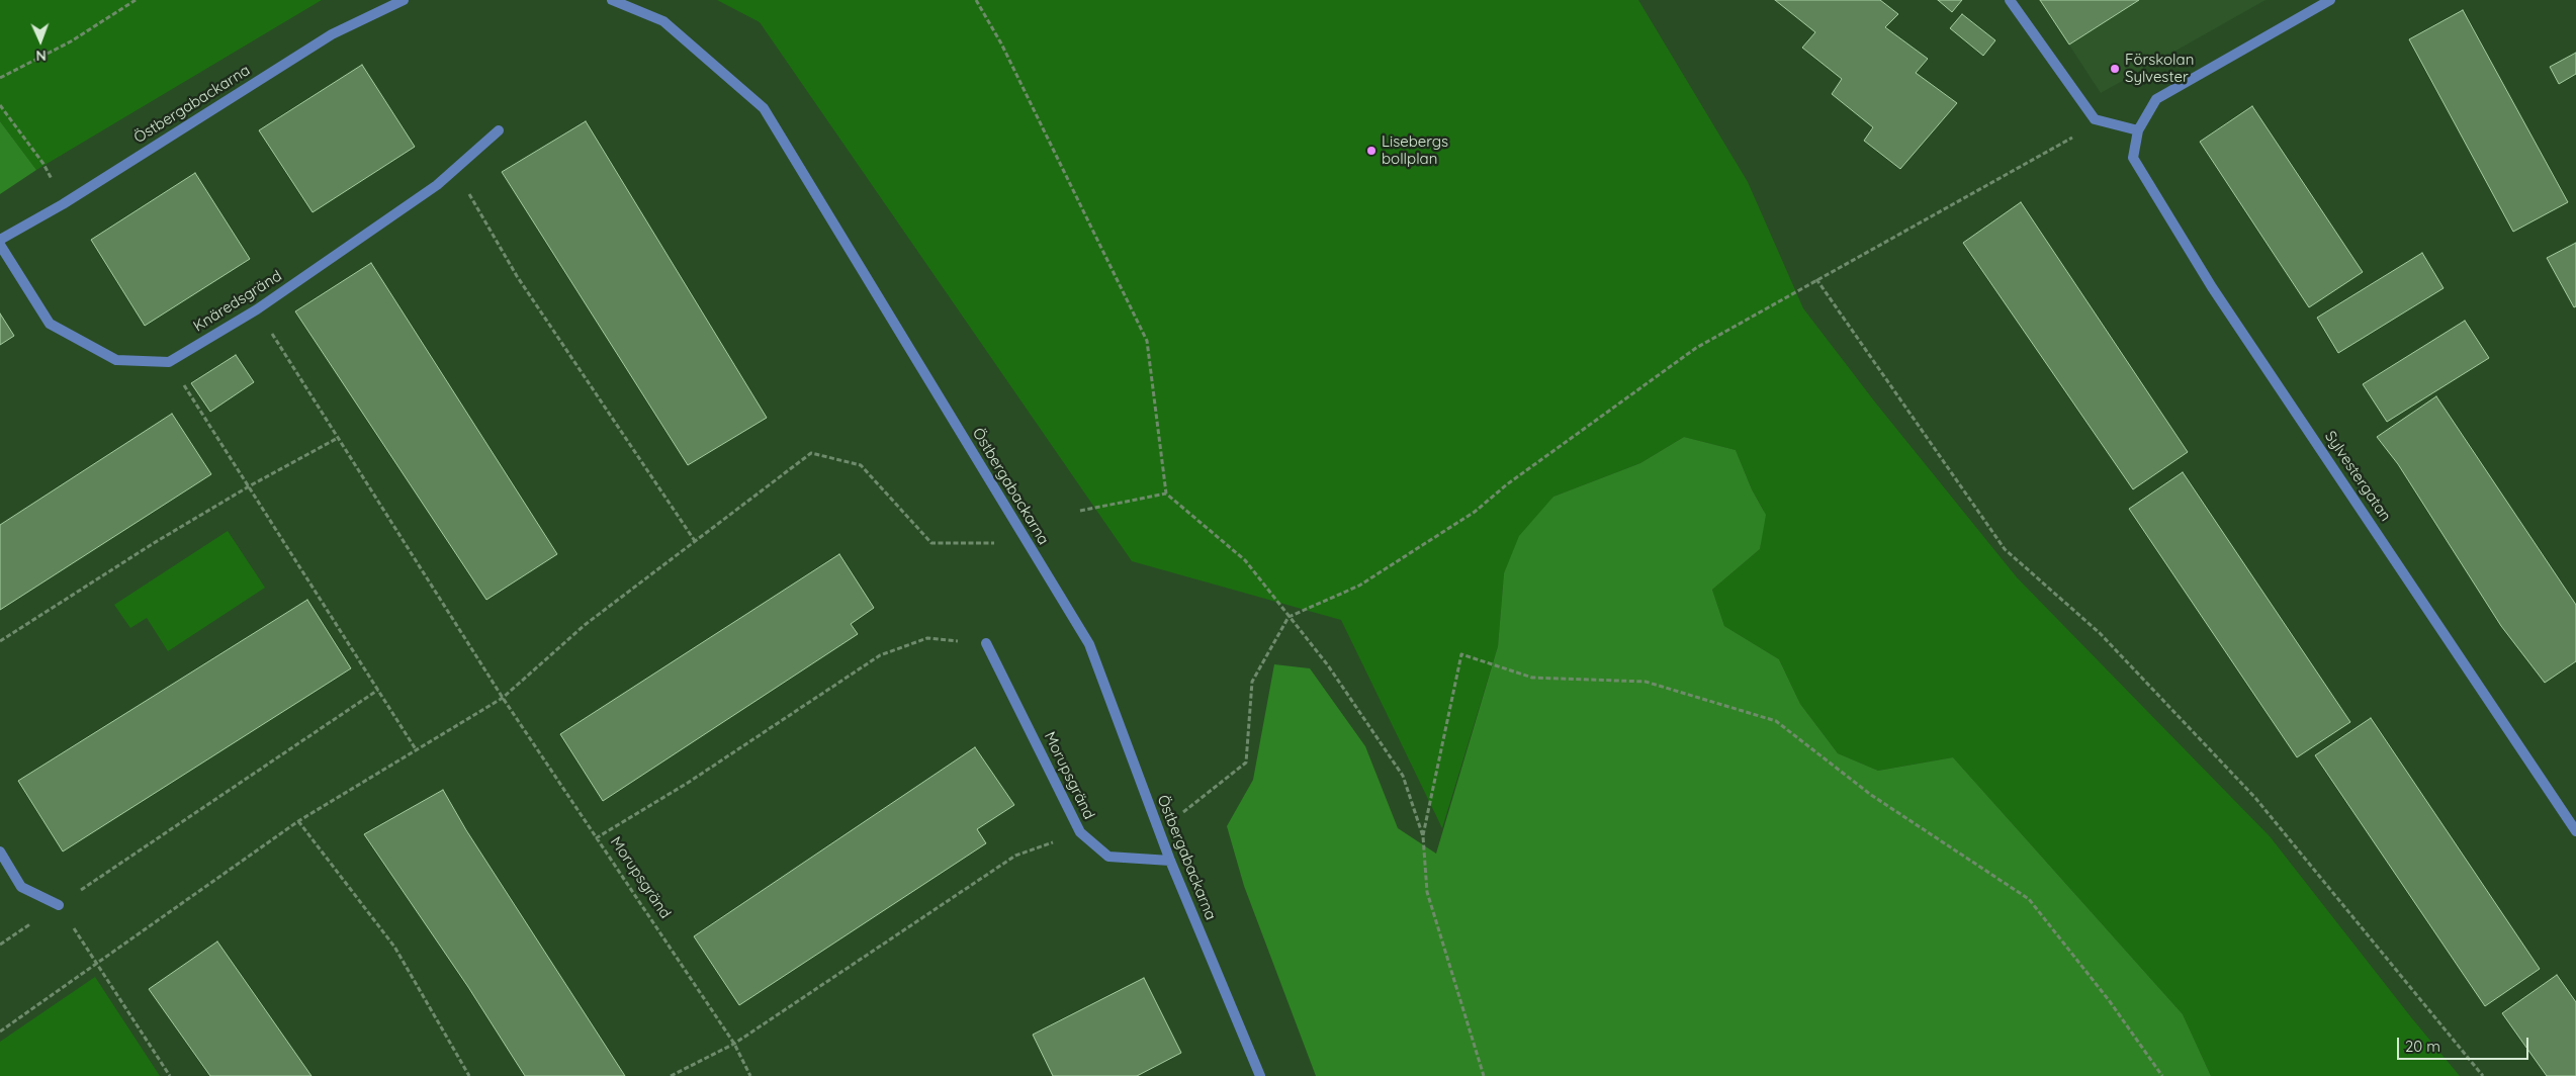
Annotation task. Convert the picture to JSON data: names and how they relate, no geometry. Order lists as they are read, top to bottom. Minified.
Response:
{"streets":{"street":["Östbergabackarna","Knäredsgränd","Sylvestergatan","Morupsgränd"]},"crossings":[["Östbergabackarna","Morupsgränd"],["Knäredsgränd","Morupsgränd"]],"places":["Förskolan Sylvester","Lisebergs bollplan"],"scale_bar":"20 m","north":"bottom"}
